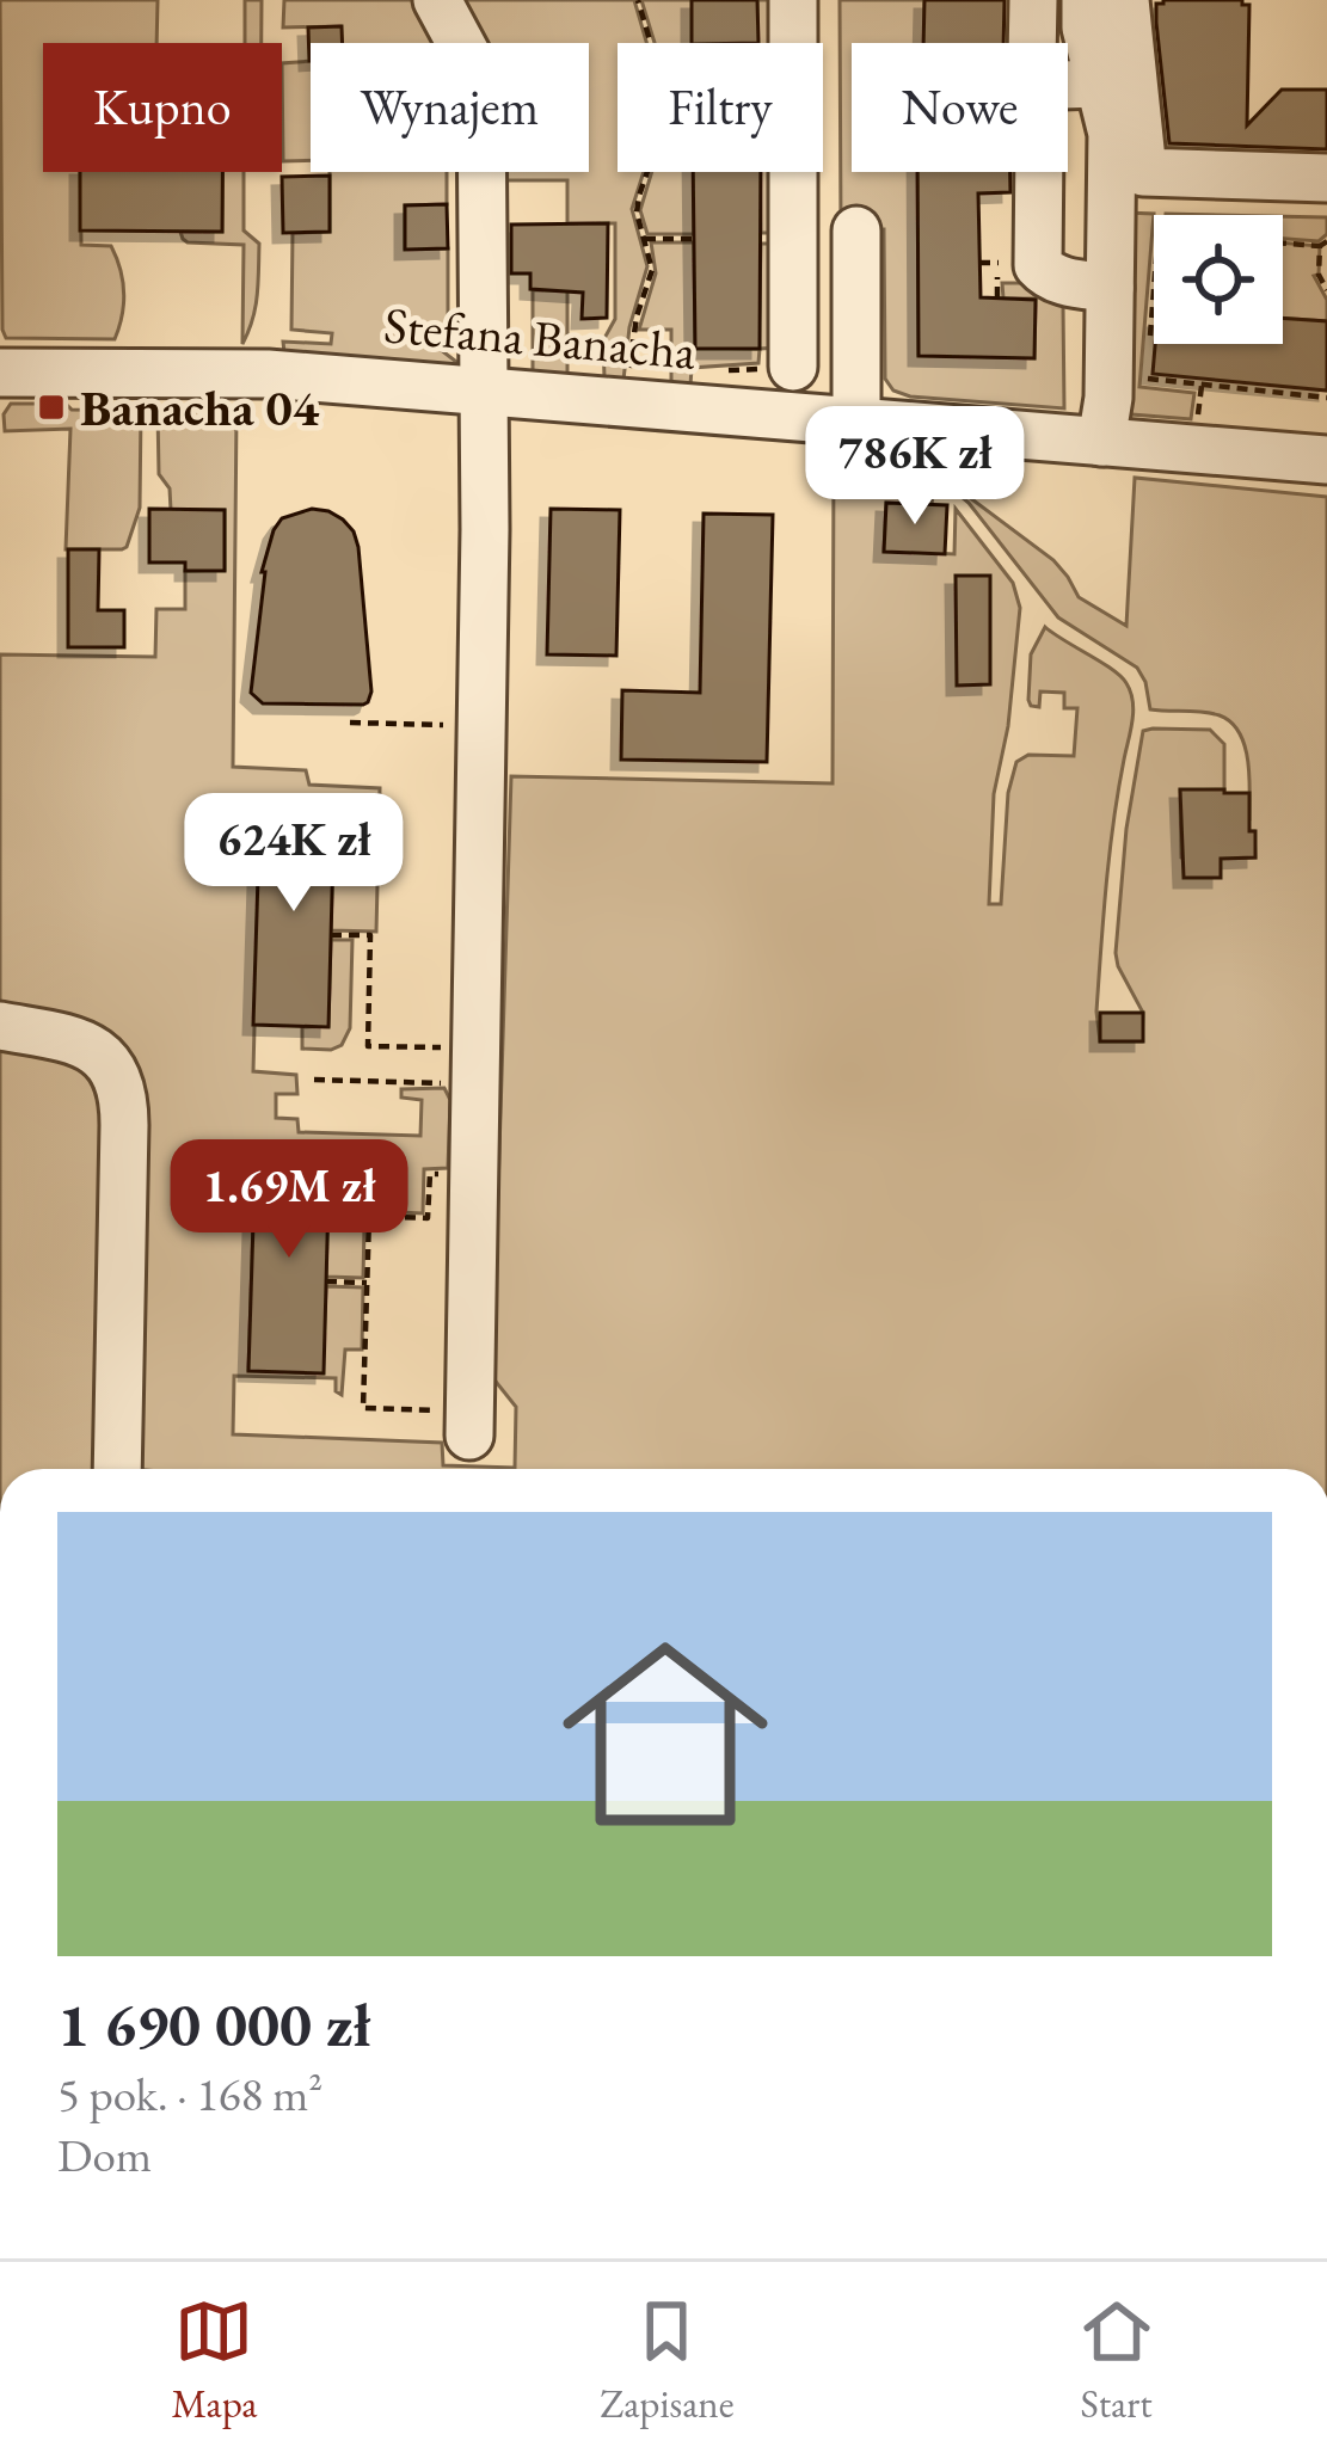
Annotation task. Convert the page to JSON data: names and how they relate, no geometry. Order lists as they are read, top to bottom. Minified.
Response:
{"streets":{"street":["Stefana Banacha"]},"places":{"transit":["Banacha 04"]},"page":{"chip":["Kupno","Wynajem","Filtry","Nowe"],"price":["786K zł","624K zł","1.69M zł"],"list":[{"name":"1 690 000 zł","note":"5 pok. · 168 m² · Dom"}],"tabs":["Mapa","Zapisane","Start"]}}
